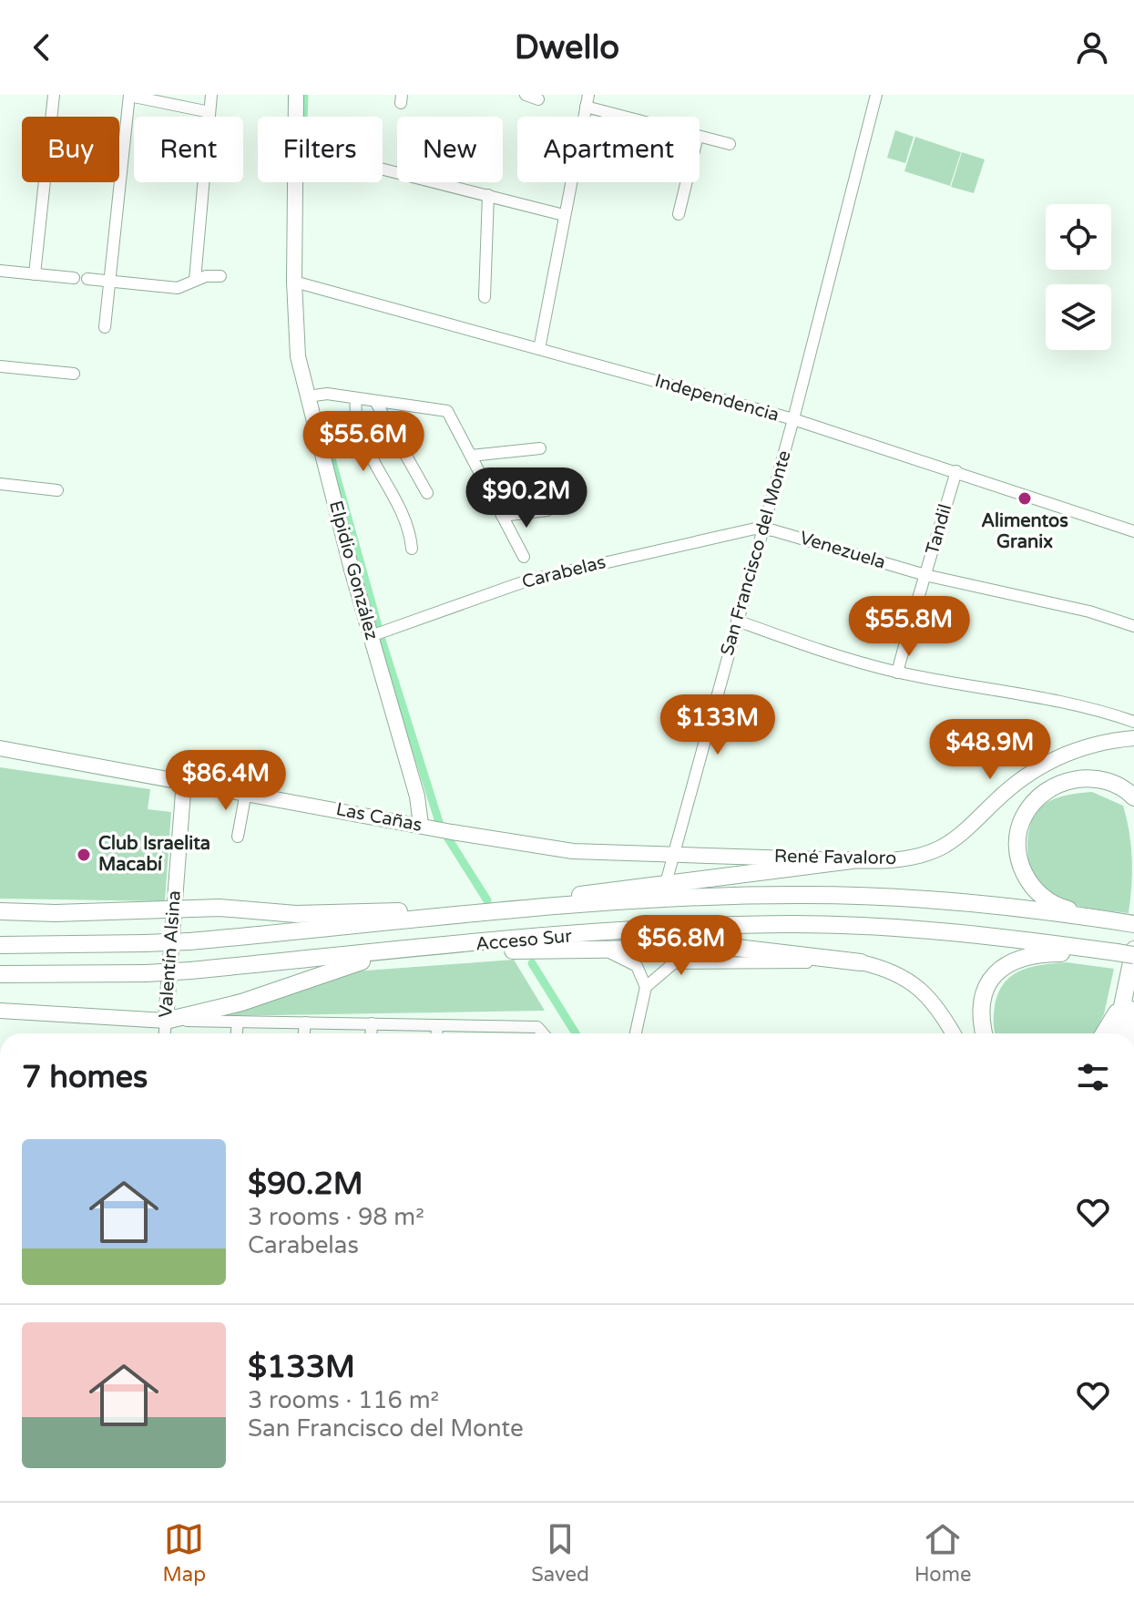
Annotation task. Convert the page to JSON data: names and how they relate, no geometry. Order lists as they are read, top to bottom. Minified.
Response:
{"streets":{"highway":["Acceso Sur"],"main road":["Elpidio González","Las Cañas","René Favaloro","Valentín Alsina"],"street":["Independencia","Tandil","Venezuela","San Francisco del Monte","Carabelas"]},"crossings":[["Independencia","Tandil"],["Independencia","San Francisco del Monte"],["Independencia","Elpidio González"],["Tandil","Venezuela"],["Venezuela","San Francisco del Monte"],["Venezuela","Carabelas"],["San Francisco del Monte","Carabelas"],["San Francisco del Monte","Las Cañas"],["San Francisco del Monte","René Favaloro"],["Elpidio González","Carabelas"],["Elpidio González","Las Cañas"],["Las Cañas","René Favaloro"],["Las Cañas","Valentín Alsina"]],"places":["Alimentos Granix","Club Israelita Macabí"],"page":{"header":"Dwello","chip":["Buy","Rent","Filters","New","Apartment"],"price":["$55.6M","$90.2M","$55.8M","$133M","$48.9M","$86.4M","$56.8M"],"heading":"7 homes","list":[{"name":"$90.2M","note":"3 rooms · 98 m² · Carabelas"},{"name":"$133M","note":"3 rooms · 116 m² · San Francisco del Monte"}],"tabs":["Map","Saved","Home"]}}
